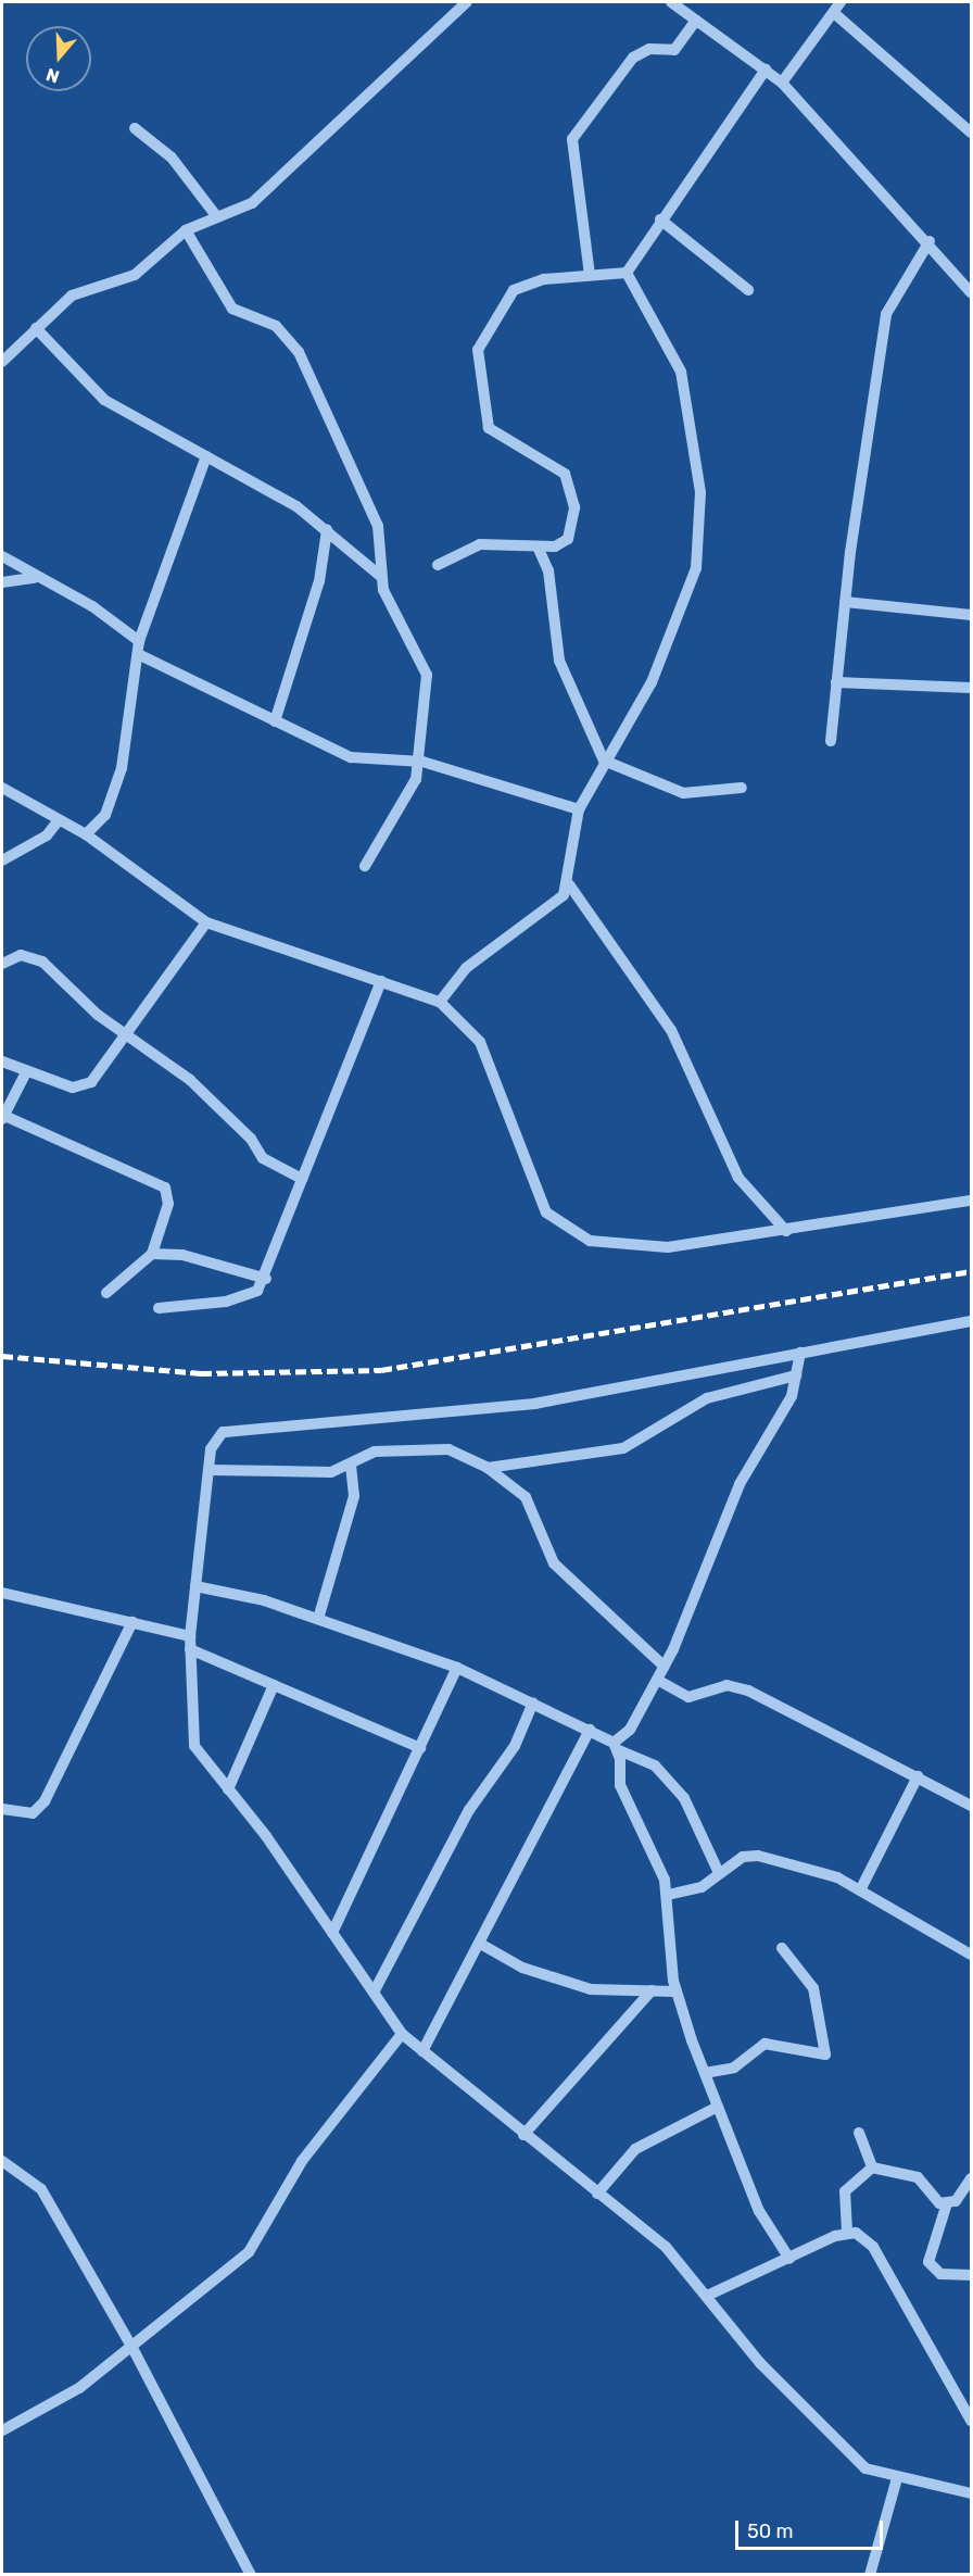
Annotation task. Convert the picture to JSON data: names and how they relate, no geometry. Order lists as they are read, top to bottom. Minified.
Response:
{"scale_bar":"50 m","north":"bottom"}
